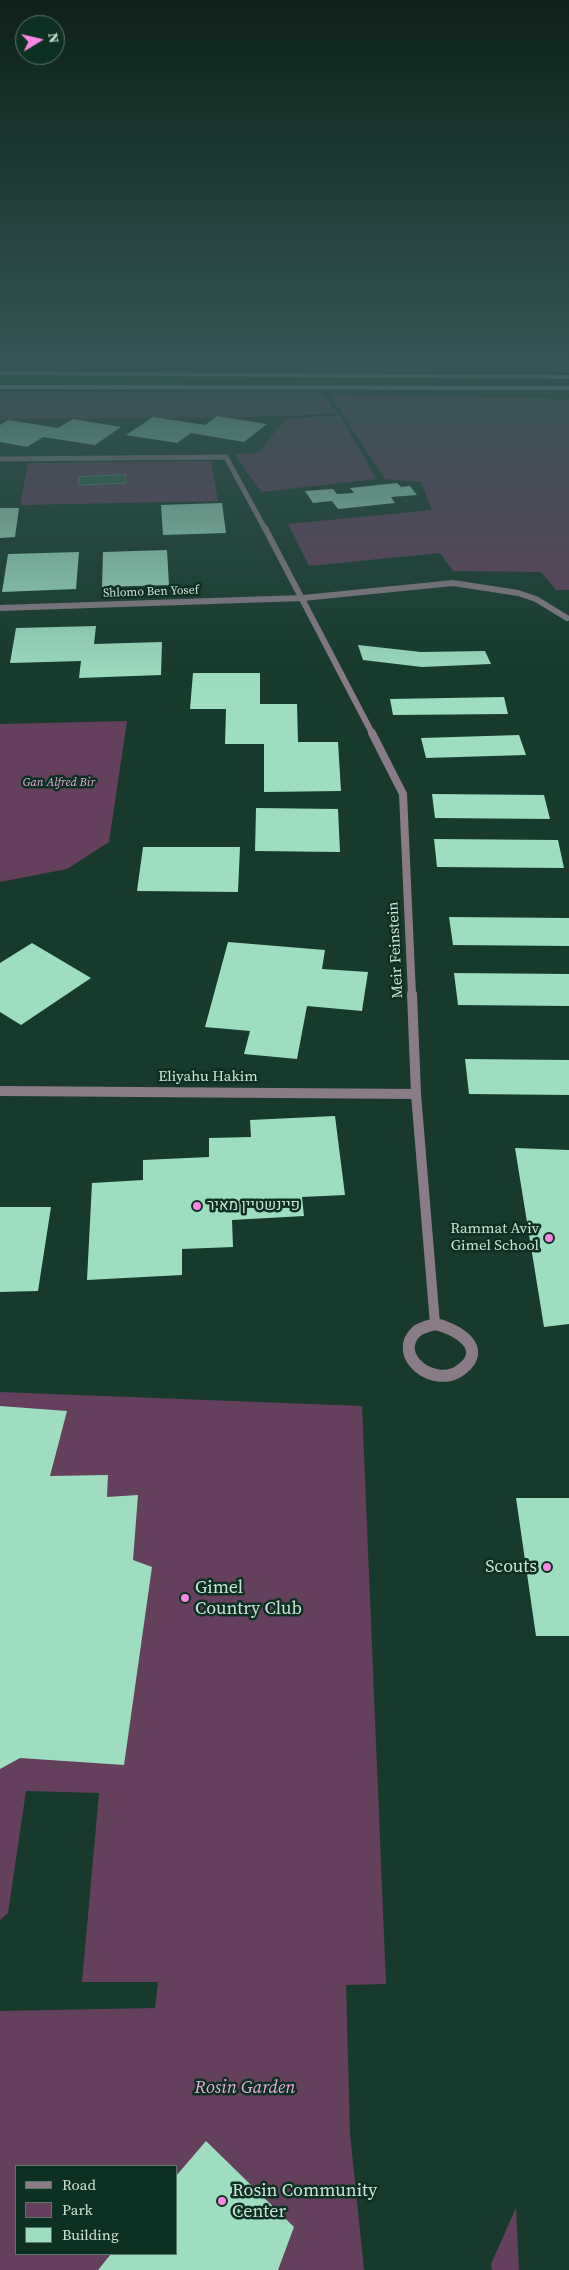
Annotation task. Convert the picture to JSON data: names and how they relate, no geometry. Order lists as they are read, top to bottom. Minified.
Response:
{"streets":{"street":["Shlomo Ben Yosef","Meir Feinstein","Eliyahu Hakim"]},"crossings":[["Shlomo Ben Yosef","Meir Feinstein"],["Meir Feinstein","Eliyahu Hakim"]],"parks":["Gan Alfred Bir","Rosin Garden"],"places":["פיינשטיין מאיר","Rammat Aviv Gimel School","Scouts","Gimel Country Club","Rosin Community Center"],"legend":["Road","Park","Building"],"north":"right"}
